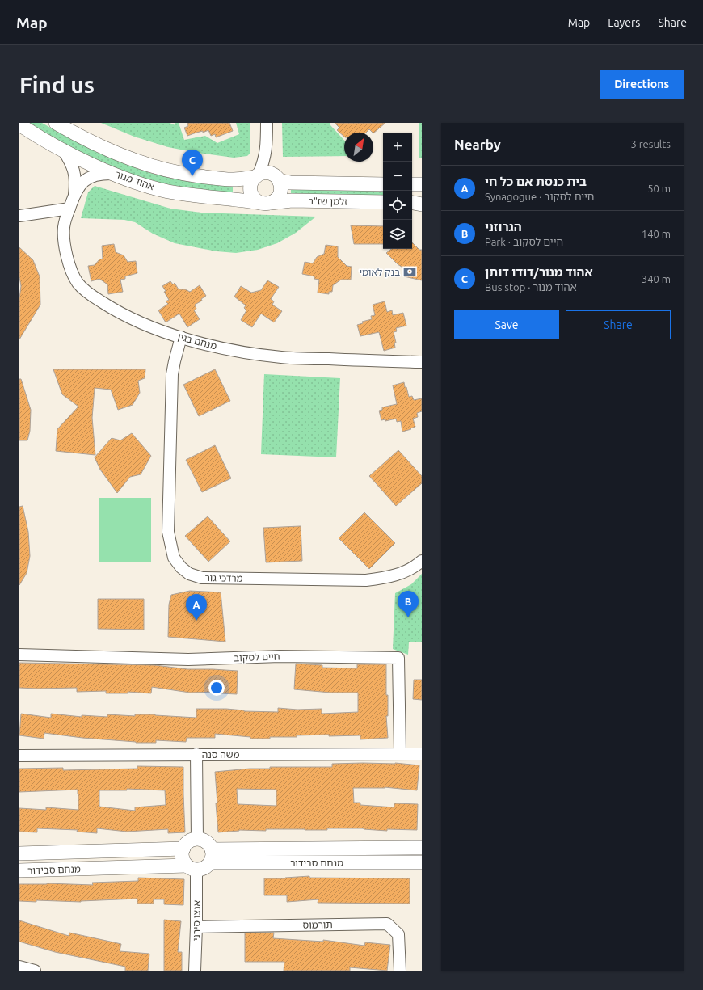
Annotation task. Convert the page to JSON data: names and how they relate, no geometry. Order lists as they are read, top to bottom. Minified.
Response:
{"streets":{"street":["אהוד מנור","זלמן שז\"ר","מנחם בגין","מרדכי גור","חיים לסקוב","משה סנה","מנחם סבידור","אנצו סירני","תורמוס"]},"crossings":[["אהוד מנור","זלמן שז\"ר"],["אהוד מנור","מנחם בגין"],["מנחם בגין","מרדכי גור"],["חיים לסקוב","משה סנה"],["מנחם סבידור","אנצו סירני"],["אנצו סירני","תורמוס"]],"places":{"bank":["בנק לאומי"]},"north":"top right","page":{"header":"Map","nav":["Map","Layers","Share"],"buttons":["Directions",["Save","Share"]],"title":"Find us","heading":["Nearby","3 results"],"map_buttons":["+","−"],"pins":["C","B","A"],"list":[{"mark":"A","name":"בית כנסת אם כל חי","note":"Synagogue · חיים לסקוב","value":"50 m"},{"mark":"B","name":"הגרוזני","note":"Park · חיים לסקוב","value":"140 m"},{"mark":"C","name":"אהוד מנור/דודו דותן","note":"Bus stop · אהוד מנור","value":"340 m"}]}}
